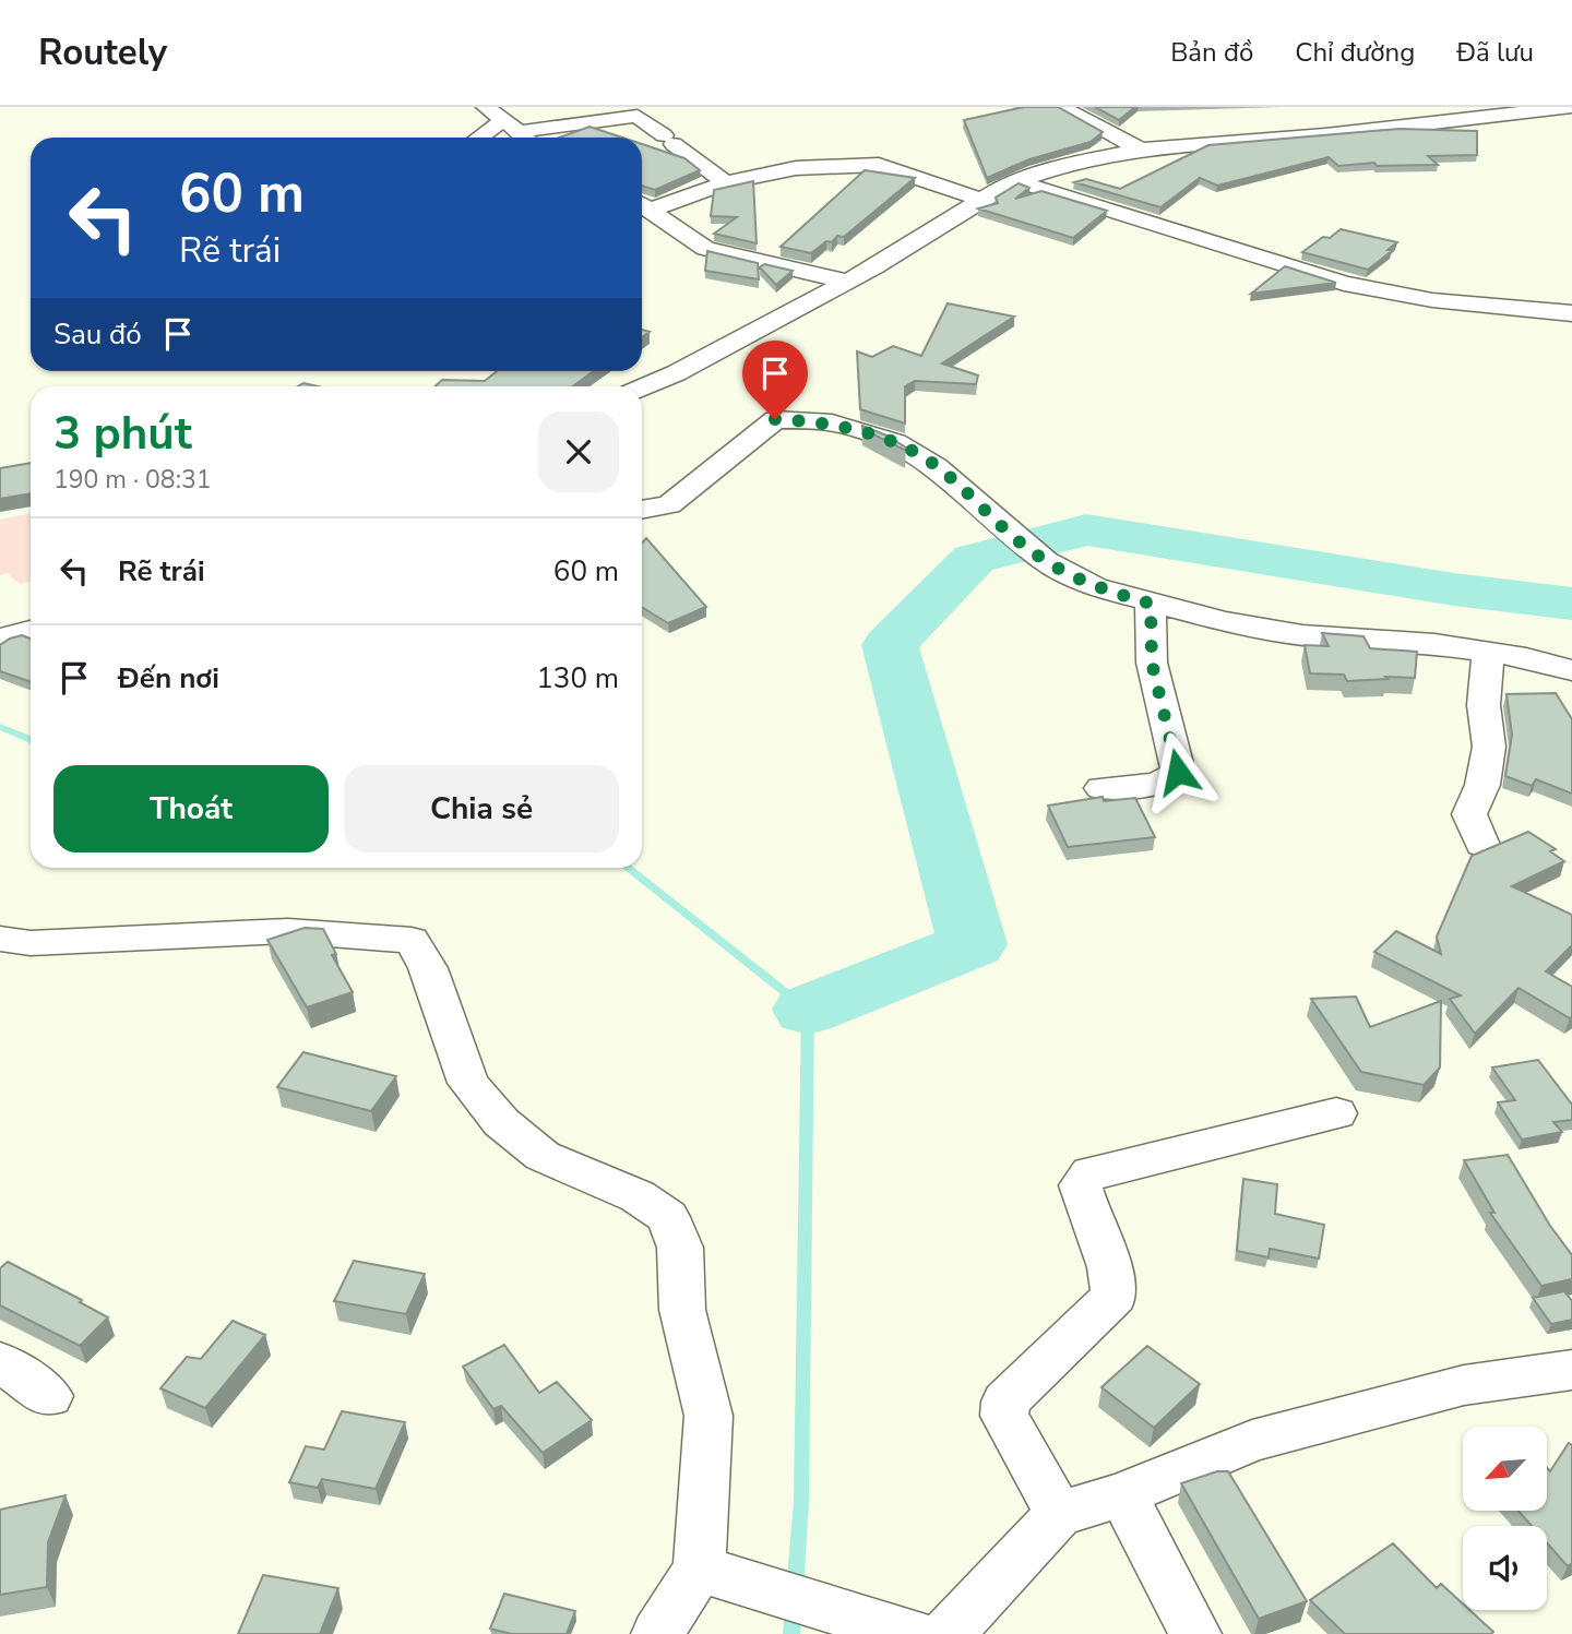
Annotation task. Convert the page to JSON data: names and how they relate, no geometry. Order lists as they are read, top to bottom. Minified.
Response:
{"north":"bottom left","page":{"header":"Routely","nav":["Bản đồ","Chỉ đường","Đã lưu"],"turn":["60 m","Rẽ trái"],"then":"Sau đó","heading":["3 phút","190 m · 08:31"],"list":[{"name":"Rẽ trái","value":"60 m"},{"name":"Đến nơi","value":"130 m"}],"buttons":["Thoát","Chia sẻ"]}}
